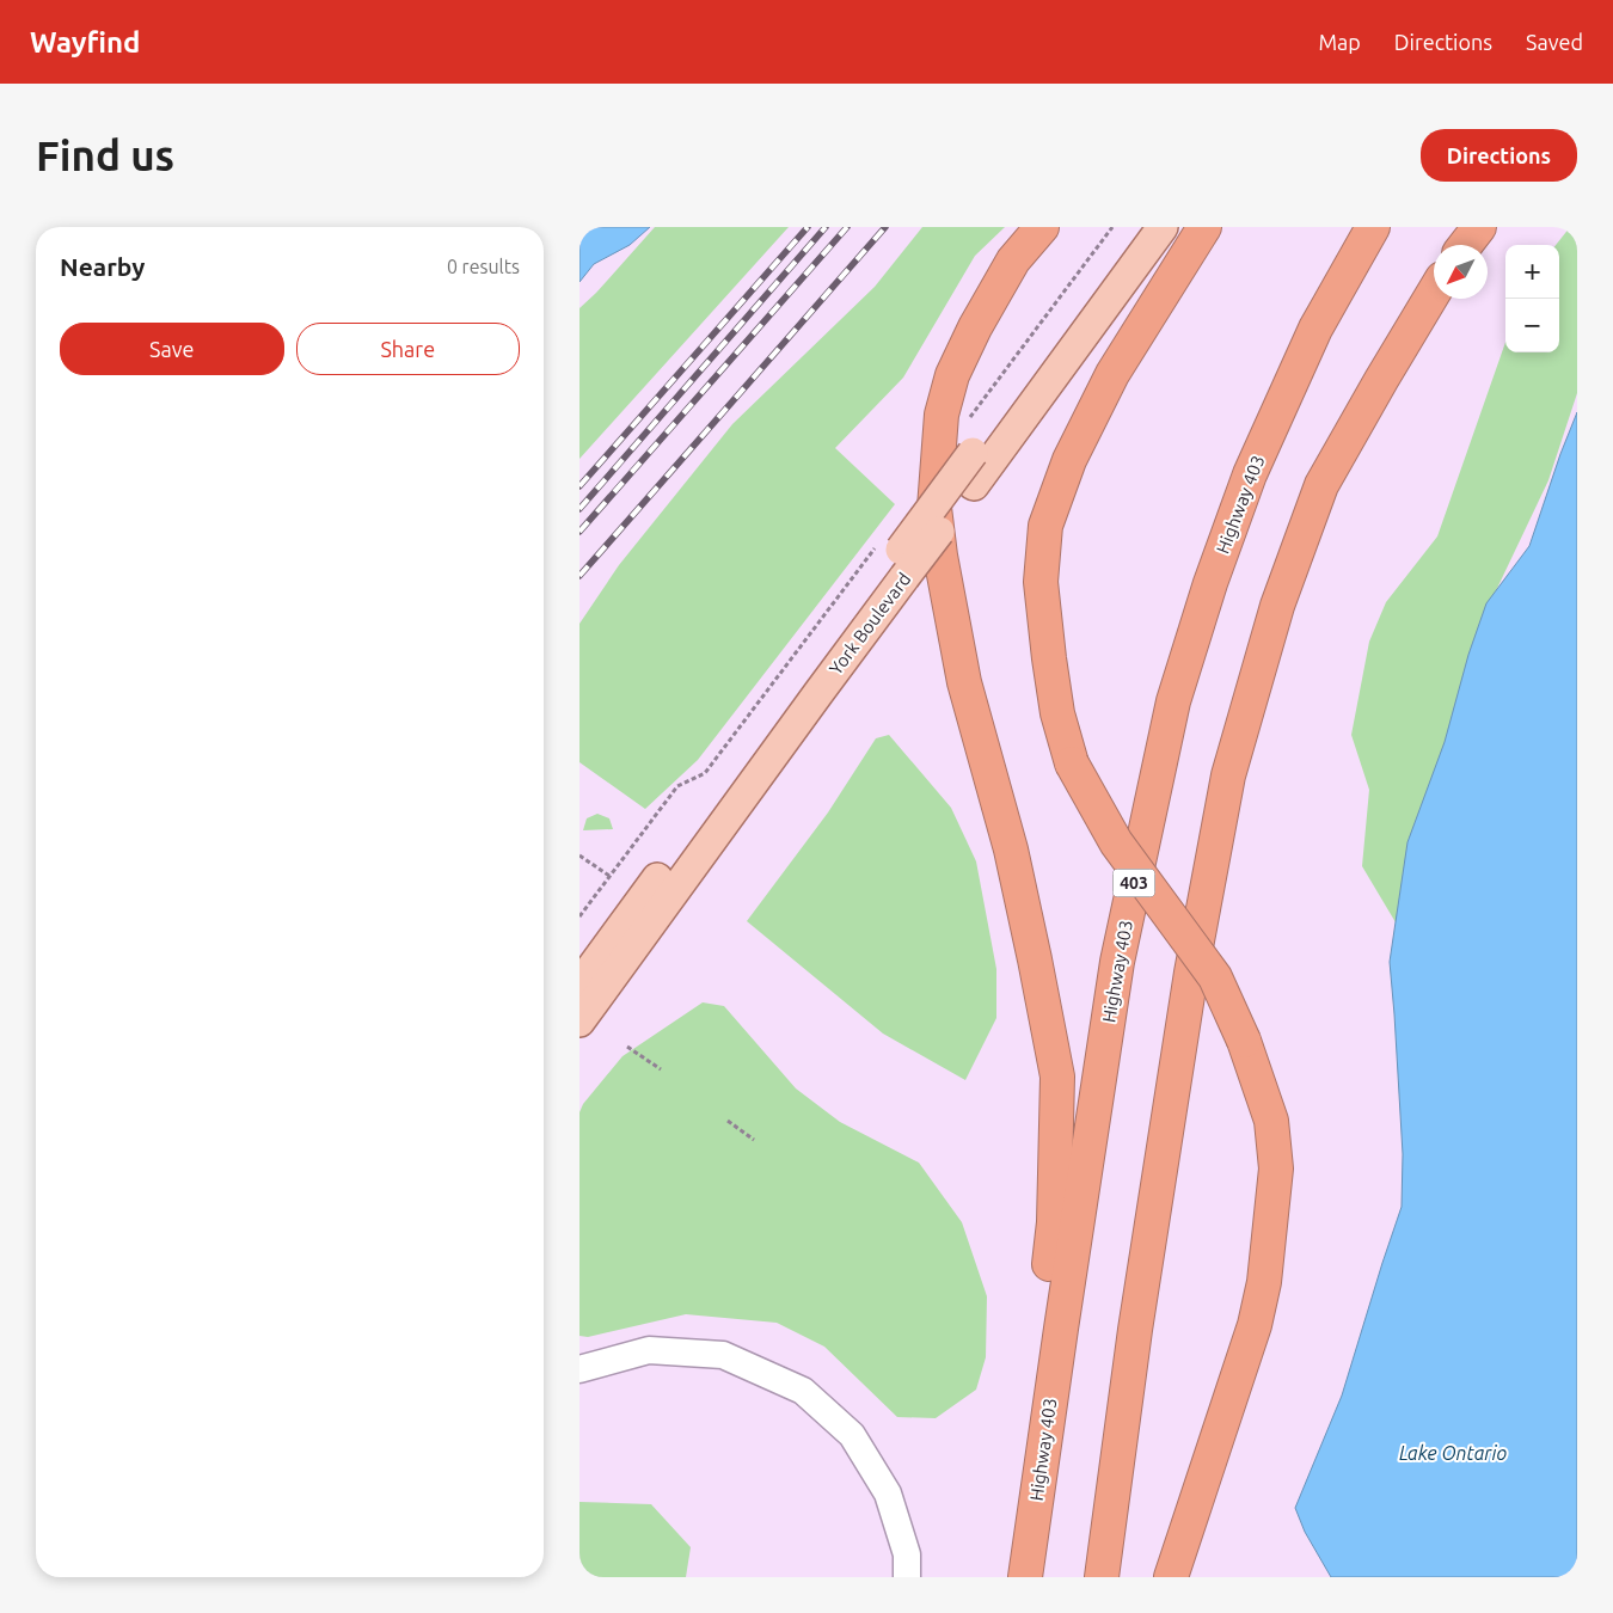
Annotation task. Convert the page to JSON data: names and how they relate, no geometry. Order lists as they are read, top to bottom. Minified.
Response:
{"streets":{"highway":["Highway 403","403"],"main road":["York Boulevard"]},"water":["Lake Ontario"],"north":"bottom left","page":{"header":"Wayfind","nav":["Map","Directions","Saved"],"buttons":["Directions",["Save","Share"]],"title":"Find us","heading":["Nearby","0 results"],"map_buttons":["+","−"]}}
